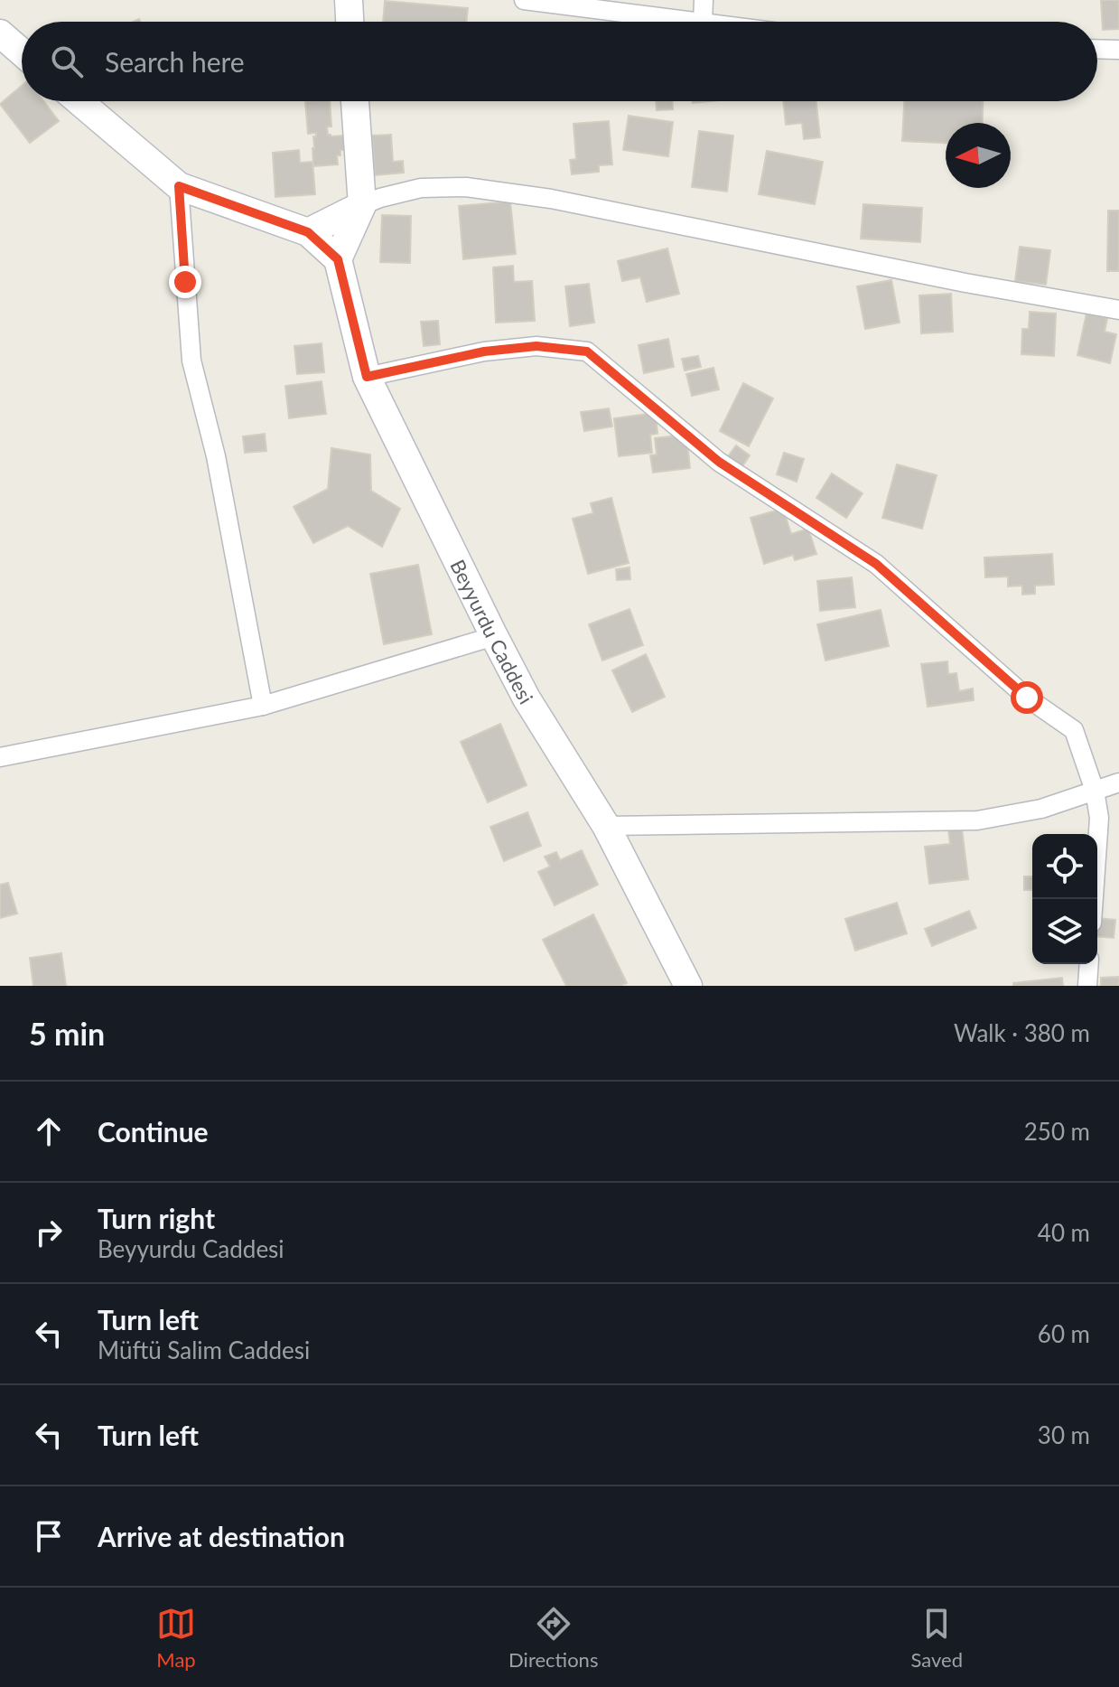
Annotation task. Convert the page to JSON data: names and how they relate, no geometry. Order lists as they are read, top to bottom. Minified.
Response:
{"streets":{"street":["Beyyurdu Caddesi"]},"north":"left","page":{"search":"Search here","heading":["5 min","Walk · 380 m"],"list":[["Continue","250 m"],["Turn right","Beyyurdu Caddesi","40 m"],["Turn left","Müftü Salim Caddesi","60 m"],["Turn left","30 m"],"Arrive at destination"],"nav":["Map","Directions","Saved"]}}
